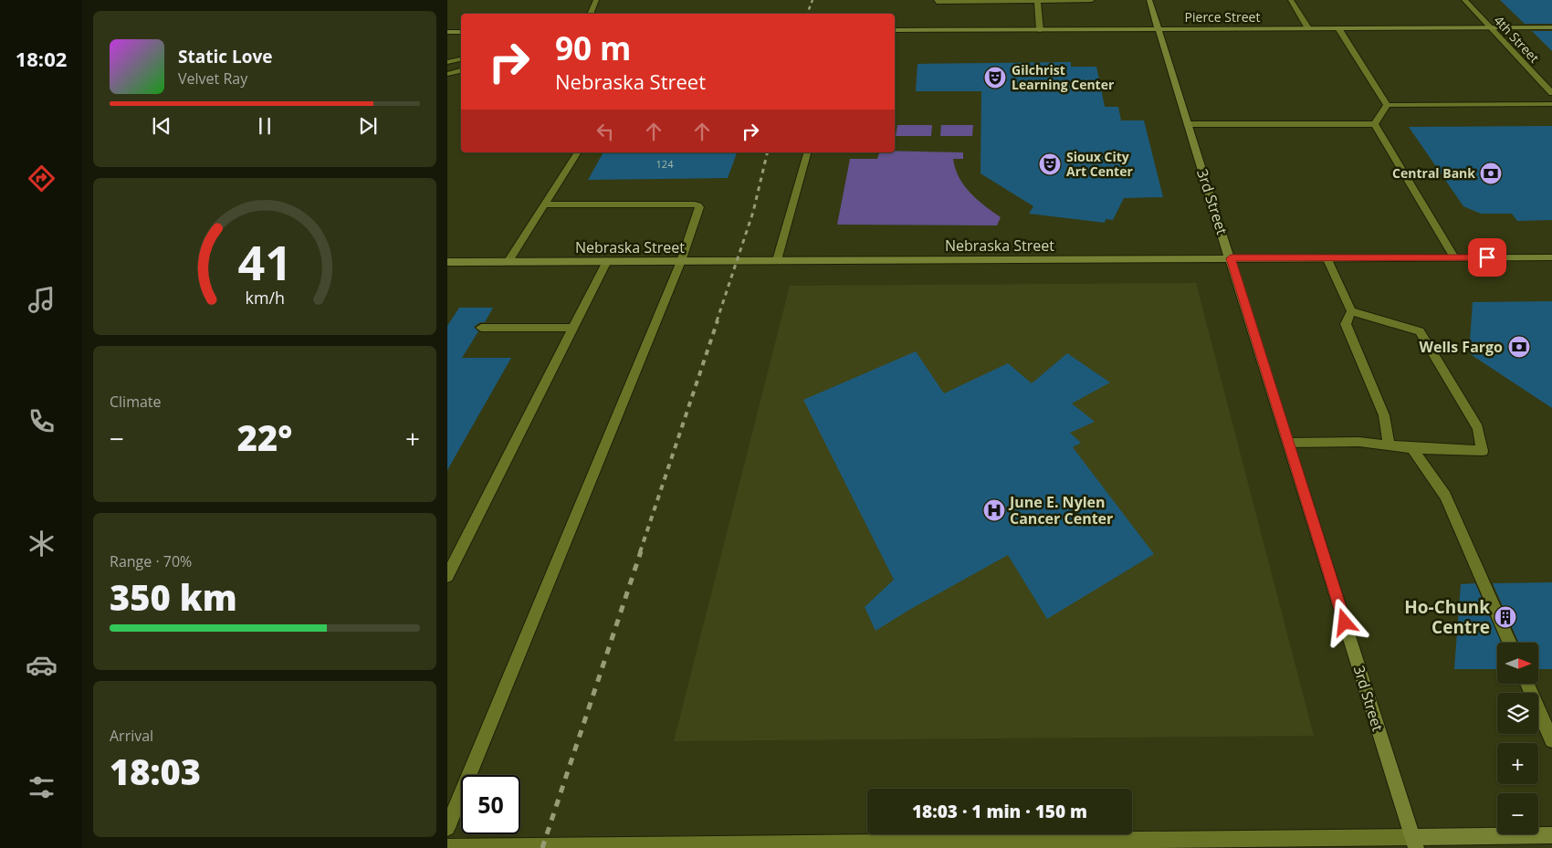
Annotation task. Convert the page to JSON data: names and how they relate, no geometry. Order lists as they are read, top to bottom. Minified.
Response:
{"streets":{"main road":["Pierce Street","3rd Street","Nebraska Street"],"street":["4th Street"]},"crossings":[["Pierce Street","4th Street"],["Pierce Street","3rd Street"],["3rd Street","Nebraska Street"]],"places":{"theatre":["Gilchrist Learning Center","Sioux City Art Center"],"bank":["Central Bank","Wells Fargo"],"hospital":["June E. Nylen Cancer Center"],"building":["Ho-Chunk Centre"]},"house_numbers":["124"],"north":"right","page":{"tabs":"18:02","turn":["90 m","Nebraska Street"],"song":["Static Love","Velvet Ray"],"tile":["Climate",["Range · 70%","350 km"],["Arrival","18:03"]],"heat":["−","22°","+"],"map_buttons":["+","−"],"limit":"50","trip":"18:03 · 1 min · 150 m","gauge":["41","km/h"]}}
